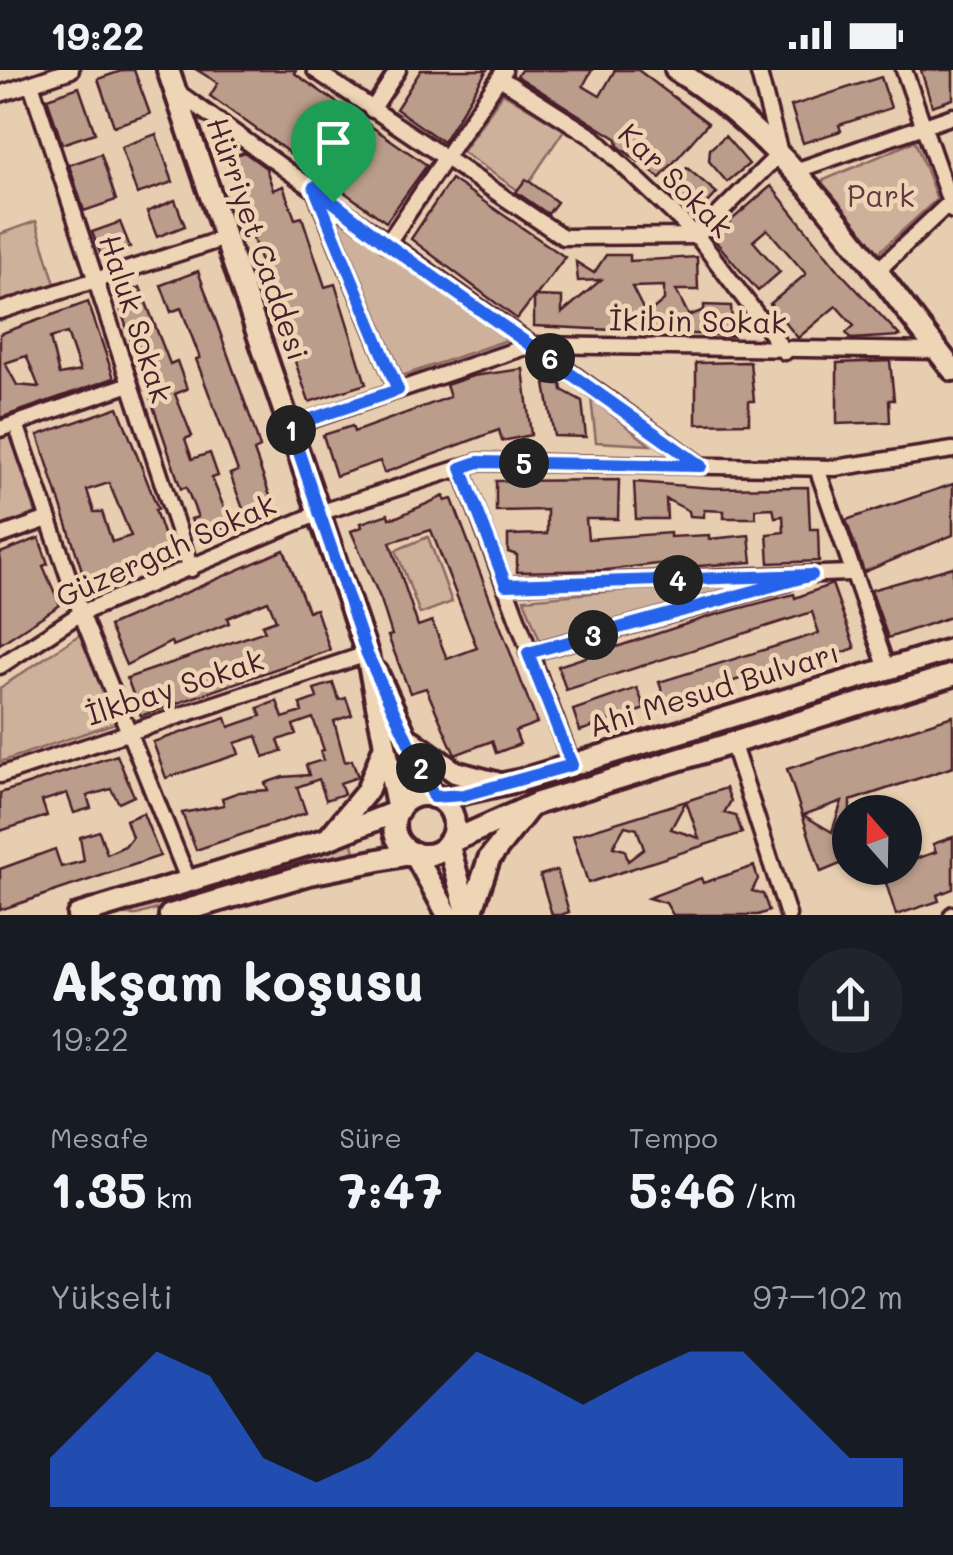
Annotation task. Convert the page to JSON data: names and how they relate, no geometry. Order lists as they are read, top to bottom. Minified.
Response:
{"streets":{"main road":["Hürriyet Caddesi","Ahi Mesud Bulvarı"],"street":["Kar Sokak","Haluk Sokak","İkibin Sokak","Güzergah Sokak","İlkbay Sokak"]},"crossings":[["Kar Sokak","İkibin Sokak"],["Hürriyet Caddesi","İkibin Sokak"],["Hürriyet Caddesi","Güzergah Sokak"],["Hürriyet Caddesi","İlkbay Sokak"],["Hürriyet Caddesi","Ahi Mesud Bulvarı"],["Haluk Sokak","Güzergah Sokak"]],"parks":["Park"],"north":"top","page":{"status":"19:22","pins":["6","1","5","4","3","2"],"heading":["Akşam koşusu","19:22"],"stats":[["Mesafe","1.35 km"],["Süre","7:47"],["Tempo","5:46 /km"]],"chart":["Yükselti","97–102 m"]}}
